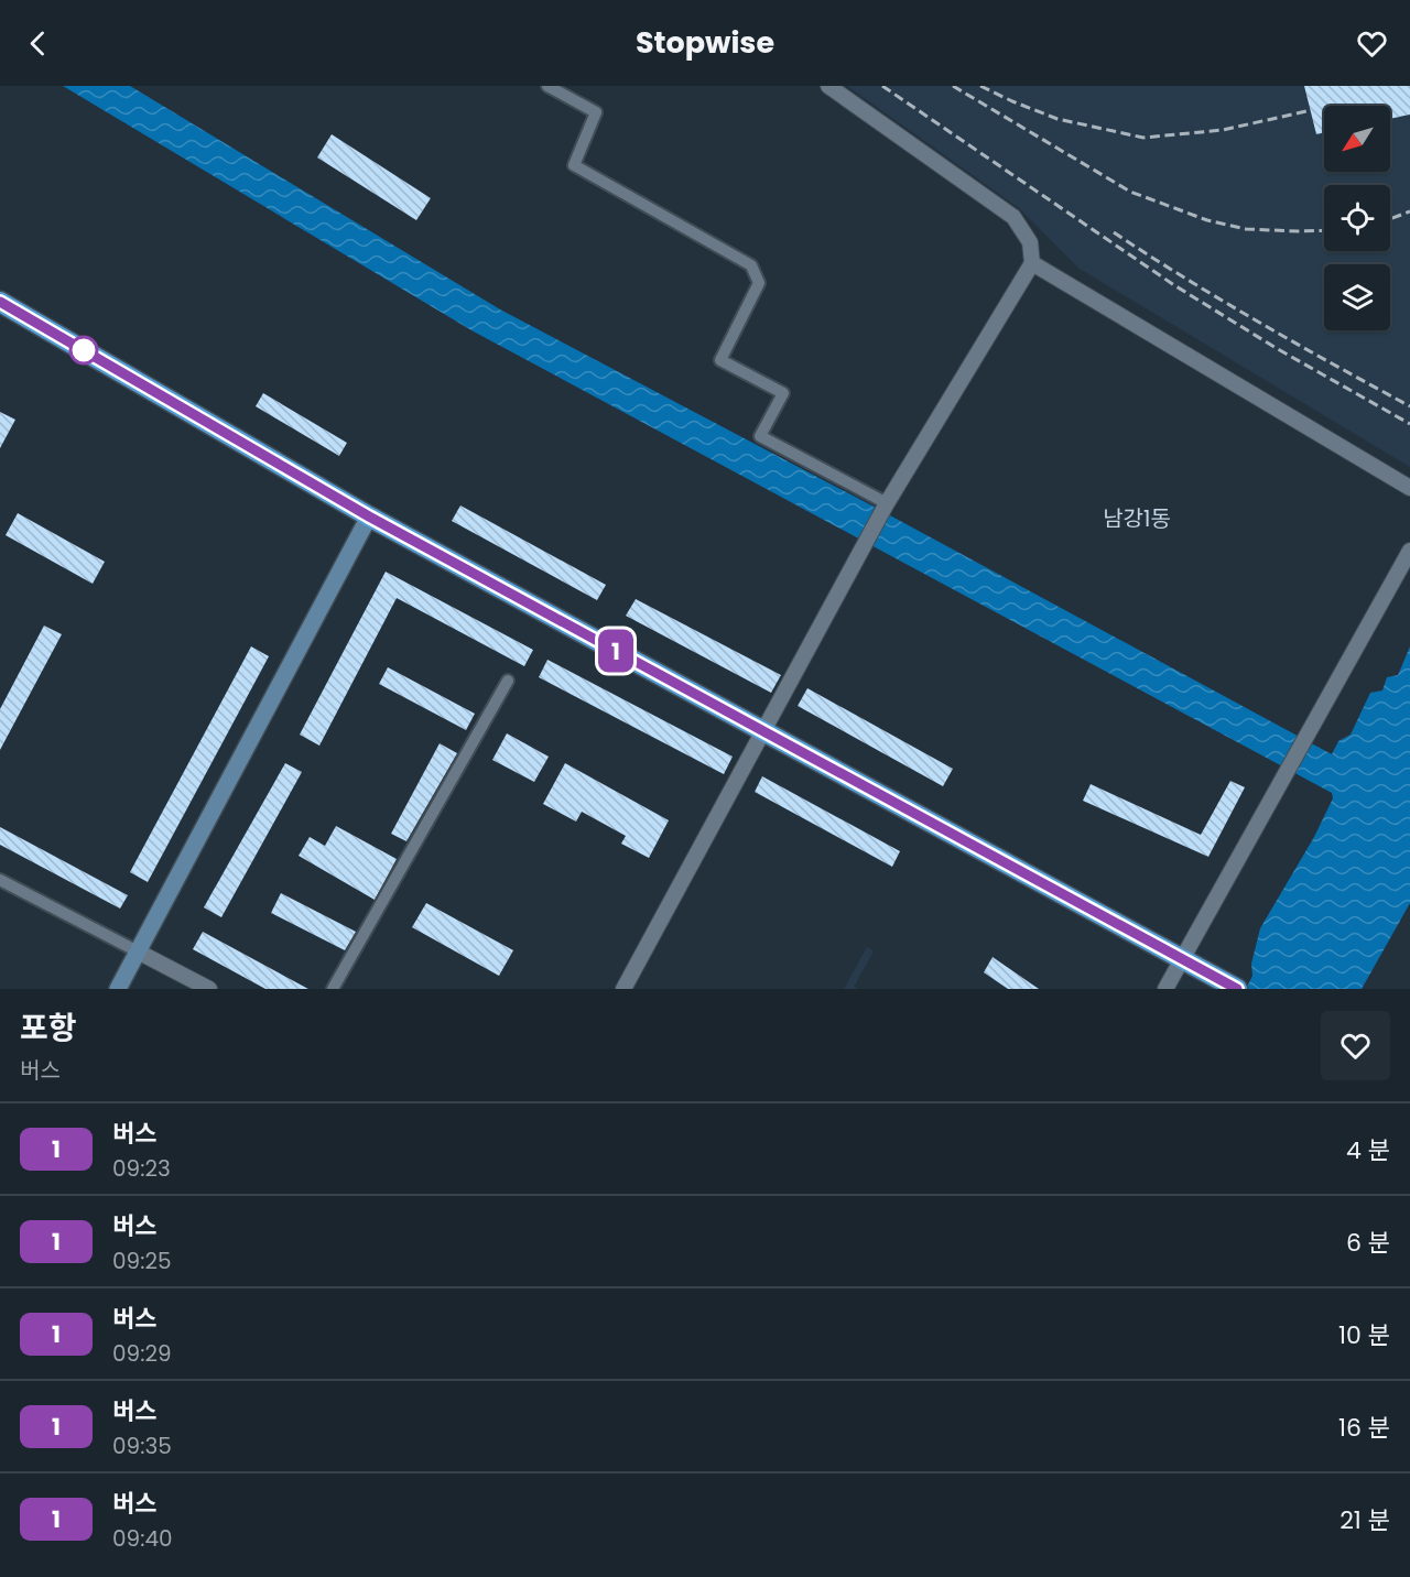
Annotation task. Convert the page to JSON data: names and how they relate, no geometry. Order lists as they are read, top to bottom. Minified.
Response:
{"districts":["남강1동"],"lines":["bus line 1"],"north":"bottom left","page":{"header":"Stopwise","on_map":"1","heading":["포항","버스"],"list":[{"mark":"1","name":"버스","note":"09:23","value":"4 분"},{"mark":"1","name":"버스","note":"09:25","value":"6 분"},{"mark":"1","name":"버스","note":"09:29","value":"10 분"},{"mark":"1","name":"버스","note":"09:35","value":"16 분"},{"mark":"1","name":"버스","note":"09:40","value":"21 분"}]}}
